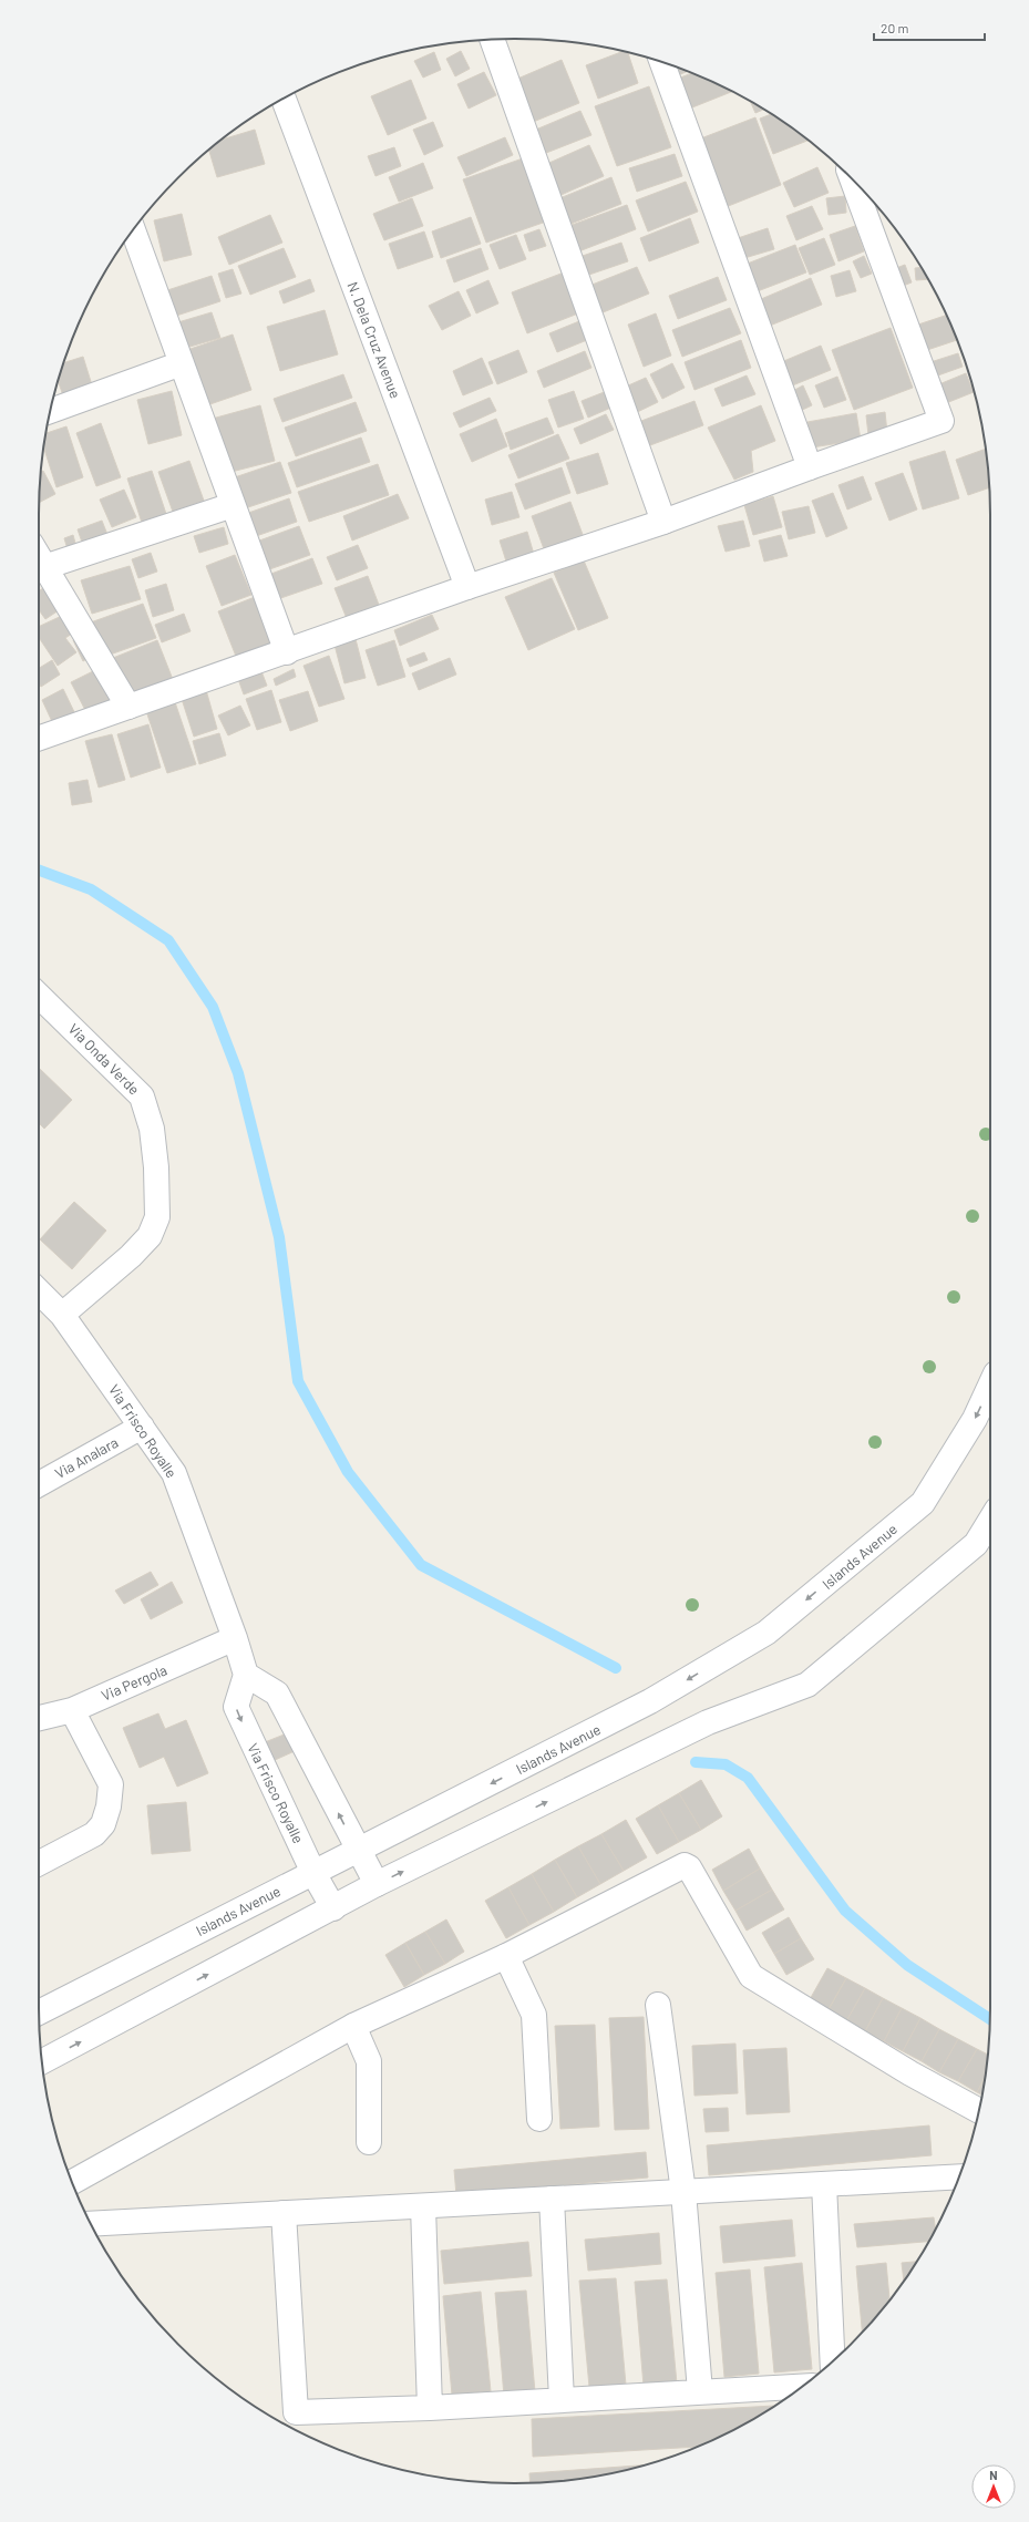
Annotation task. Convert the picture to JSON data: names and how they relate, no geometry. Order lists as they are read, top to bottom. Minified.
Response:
{"streets":{"street":["N. Dela Cruz Avenue","Via Onda Verde","Via Frisco Royalle","Via Analara","Islands Avenue","Via Pergola"]},"crossings":[["Via Onda Verde","Via Frisco Royalle"],["Via Frisco Royalle","Via Analara"],["Via Frisco Royalle","Islands Avenue"],["Via Frisco Royalle","Via Pergola"]],"scale_bar":"20 m","north":"top"}
